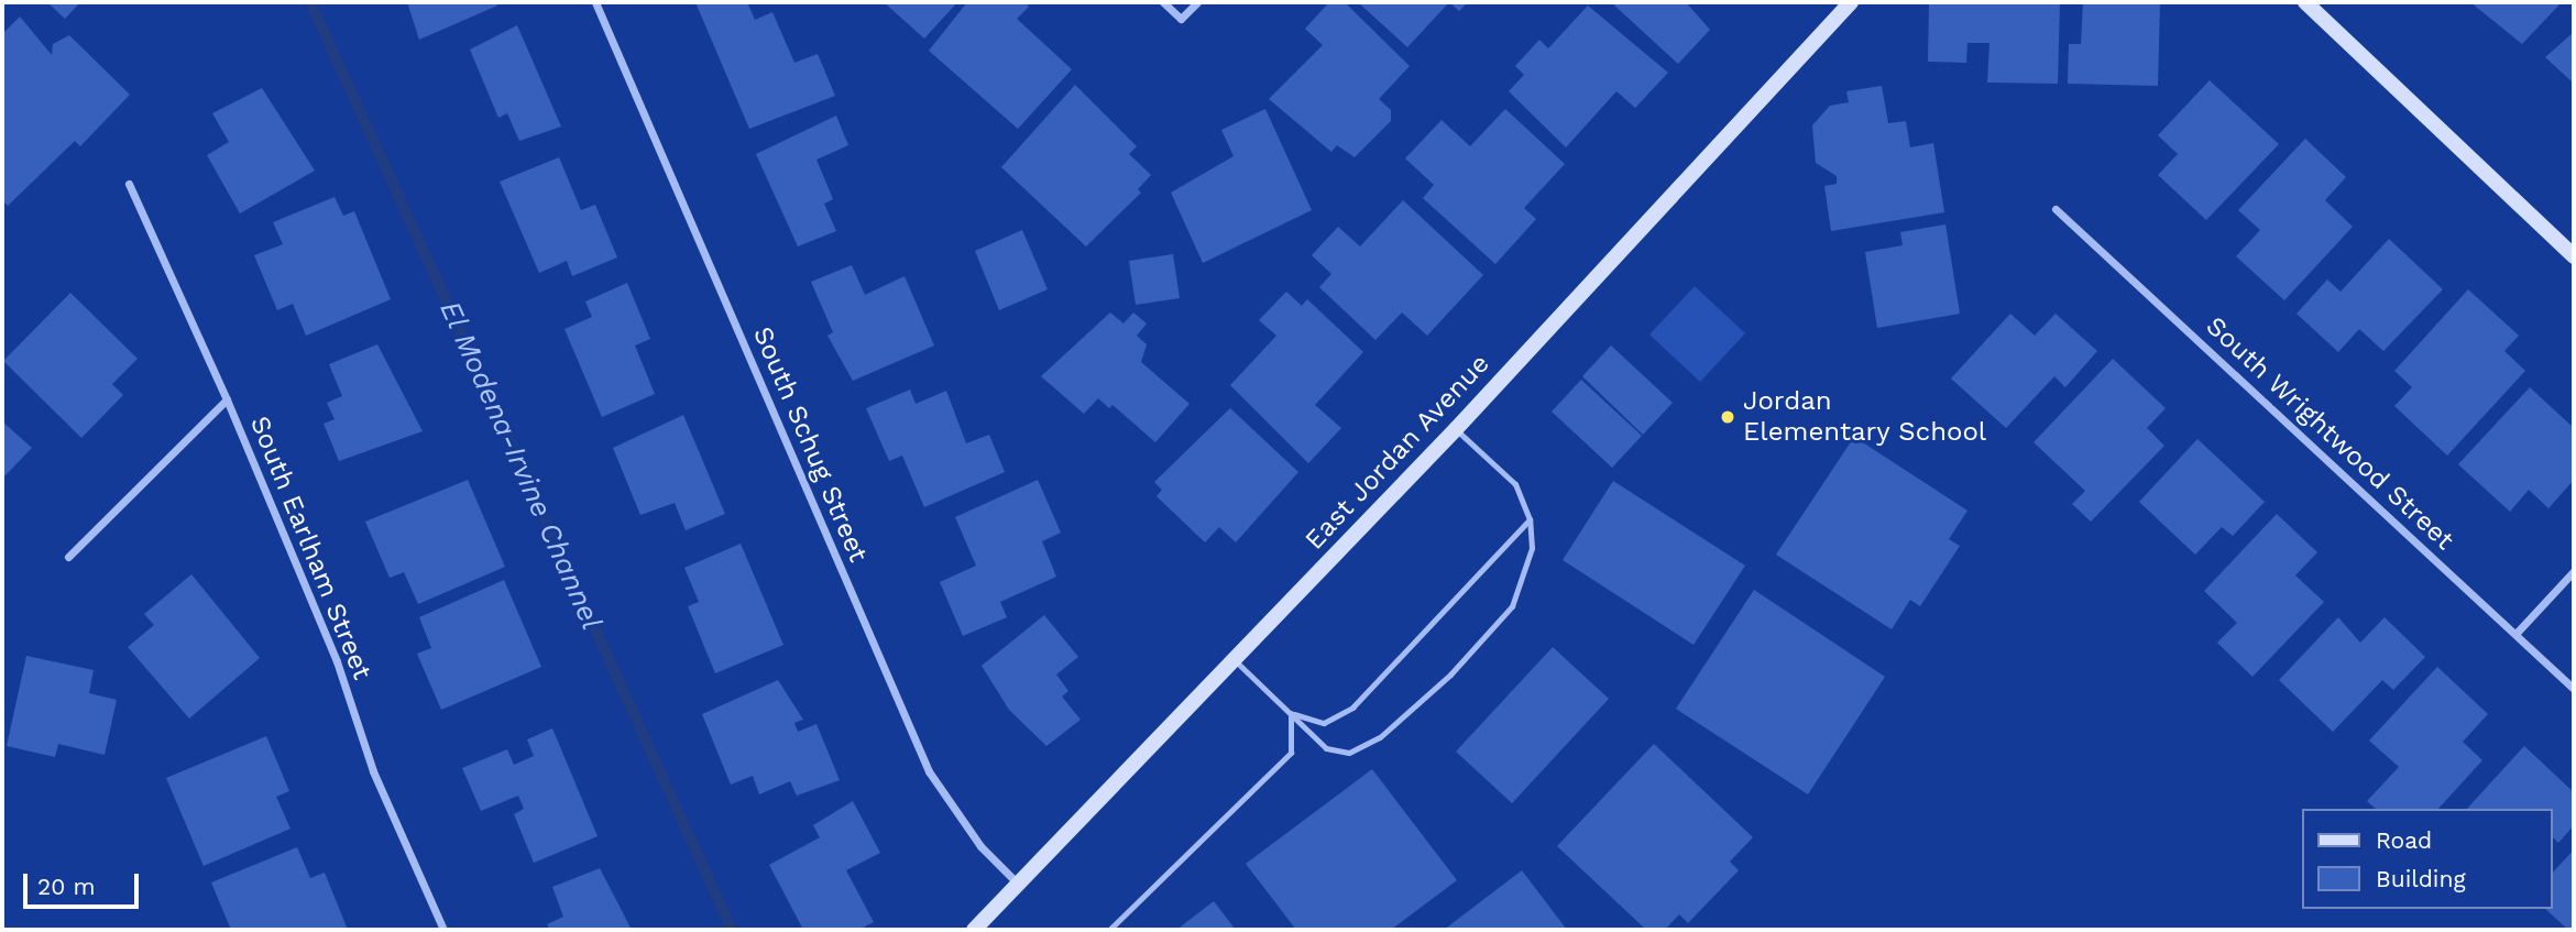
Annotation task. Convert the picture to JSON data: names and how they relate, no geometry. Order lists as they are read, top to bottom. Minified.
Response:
{"streets":{"street":["South Wrightwood Street","South Schug Street","East Jordan Avenue","South Earlham Street"]},"crossings":[["South Schug Street","East Jordan Avenue"]],"water":["El Modena-Irvine Channel"],"places":["Jordan Elementary School"],"legend":["Road","Building"],"scale_bar":"20 m"}
